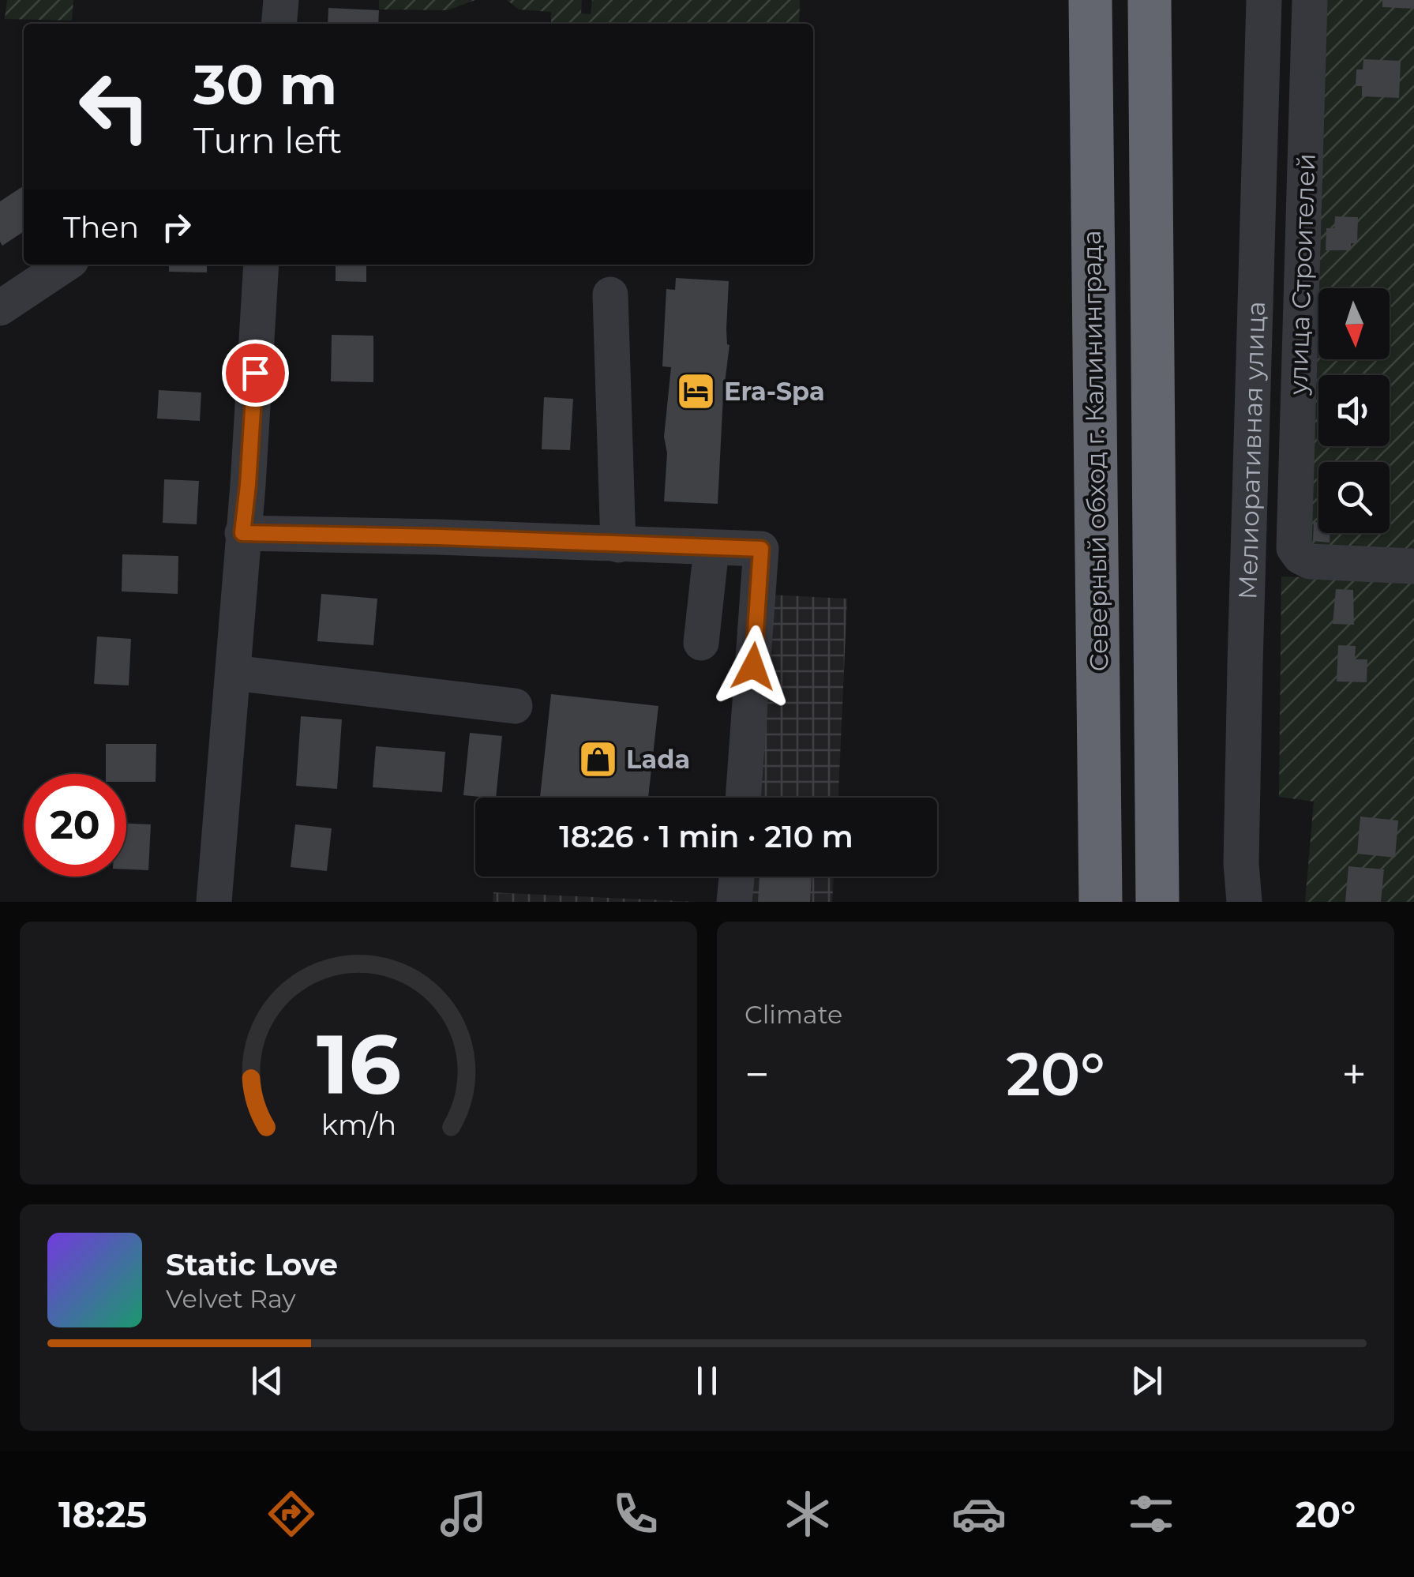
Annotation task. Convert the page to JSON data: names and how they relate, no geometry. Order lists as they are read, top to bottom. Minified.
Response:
{"streets":{"highway":["Северный обход г. Калининграда"],"street":["улица Строителей","Мелиоративная улица"]},"places":{"hotel":["Era-Spa"],"shop":["Lada"]},"north":"bottom","page":{"turn":["30 m","Turn left"],"then":"Then","limit":"20","trip":"18:26 · 1 min · 210 m","tile":"Climate","heat":["−","20°","+"],"song":["Static Love","Velvet Ray"],"tabs":["18:25","20°"],"gauge":["16","km/h"]}}
